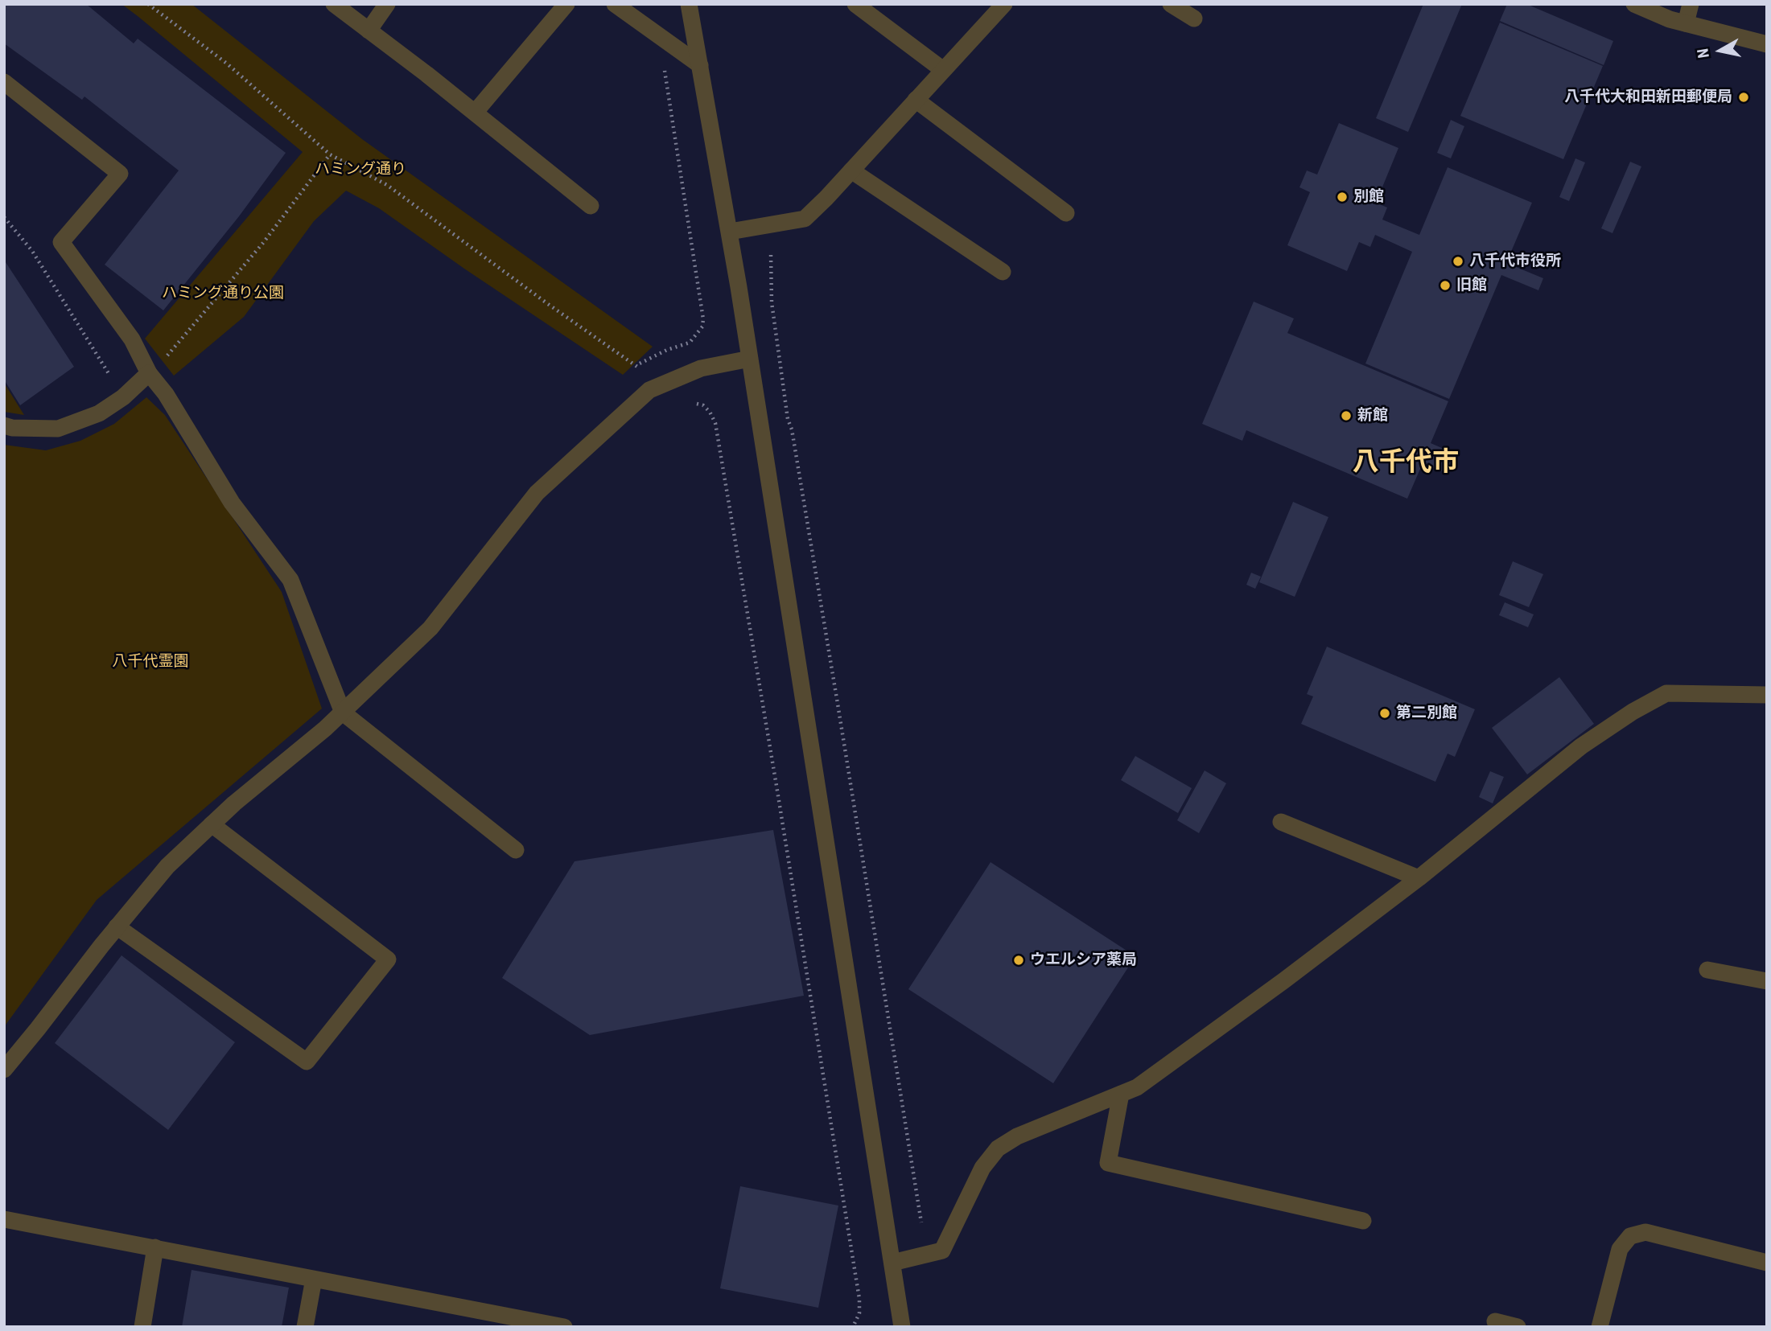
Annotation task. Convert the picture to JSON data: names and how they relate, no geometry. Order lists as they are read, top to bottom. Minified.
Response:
{"districts":["八千代市"],"parks":["ハミング通り","ハミング通り公園","八千代霊園"],"places":["八千代大和田新田郵便局","別館","八千代市役所","旧館","新館","第二別館","ウエルシア薬局"],"north":"left"}
